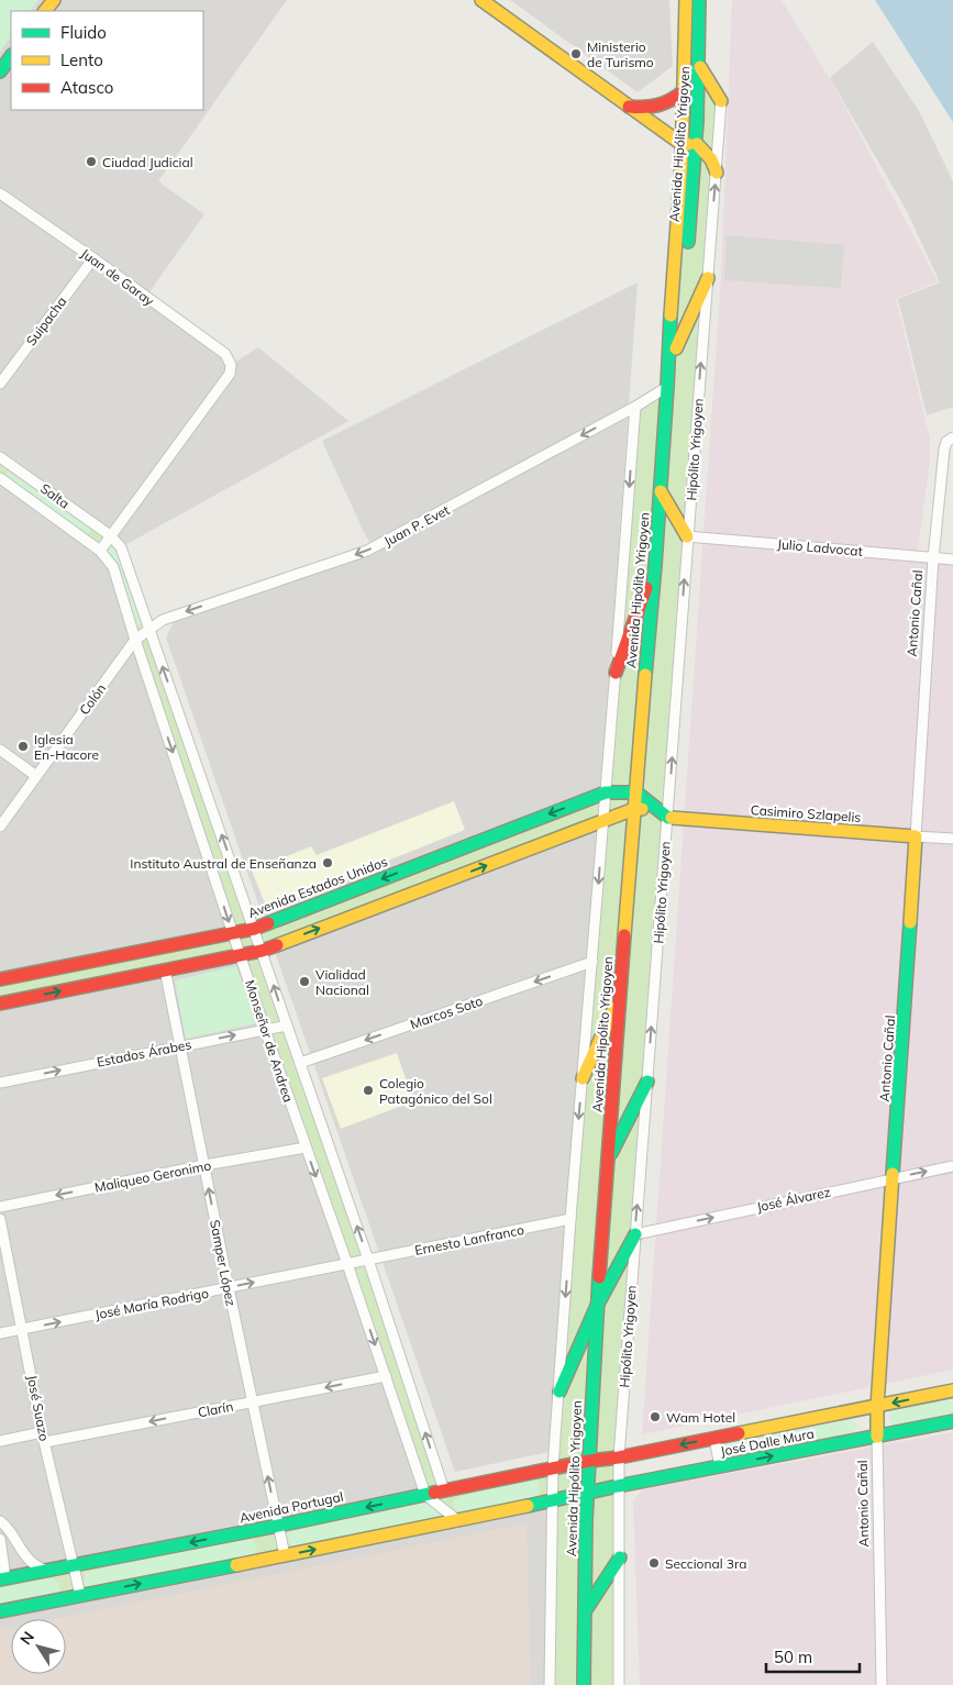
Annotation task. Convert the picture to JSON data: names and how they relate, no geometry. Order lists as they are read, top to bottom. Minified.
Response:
{"streets":{"main road":["Avenida Hipólito Yrigoyen","Antonio Cañal","Casimiro Szlapelis","Avenida Estados Unidos","José Dalle Mura","Avenida Portugal"],"street":["Juan de Garay","Suipacha","Hipólito Yrigoyen","Salta","Juan P. Evet","Julio Ladvocat","Colón","Marcos Soto","Monseñor de Andrea","Estados Árabes","Maliqueo Geronimo","José Álvarez","Ernesto Lanfranco","Samper López","José María Rodrigo","José Suazo","Clarín"]},"crossings":[["Avenida Hipólito Yrigoyen","Juan P. Evet"],["Avenida Hipólito Yrigoyen","Casimiro Szlapelis"],["Avenida Hipólito Yrigoyen","Avenida Estados Unidos"],["Avenida Hipólito Yrigoyen","José Dalle Mura"],["Avenida Hipólito Yrigoyen","Avenida Portugal"],["Juan de Garay","Suipacha"],["Juan de Garay","Salta"],["Juan de Garay","Monseñor de Andrea"],["Hipólito Yrigoyen","Julio Ladvocat"],["Hipólito Yrigoyen","Casimiro Szlapelis"],["Hipólito Yrigoyen","José Álvarez"],["Hipólito Yrigoyen","José Dalle Mura"],["Salta","Monseñor de Andrea"],["Juan P. Evet","Colón"],["Juan P. Evet","Monseñor de Andrea"],["Julio Ladvocat","Antonio Cañal"],["Antonio Cañal","Casimiro Szlapelis"],["Antonio Cañal","José Álvarez"],["Antonio Cañal","José Dalle Mura"],["Colón","Monseñor de Andrea"],["Avenida Estados Unidos","Monseñor de Andrea"],["Marcos Soto","Monseñor de Andrea"],["Monseñor de Andrea","Estados Árabes"],["Monseñor de Andrea","Maliqueo Geronimo"],["Monseñor de Andrea","Ernesto Lanfranco"],["Monseñor de Andrea","José María Rodrigo"],["Monseñor de Andrea","Clarín"],["Monseñor de Andrea","Avenida Portugal"],["Estados Árabes","Samper López"],["Maliqueo Geronimo","Samper López"],["Ernesto Lanfranco","José María Rodrigo"],["Samper López","José María Rodrigo"],["Samper López","Clarín"],["Samper López","Avenida Portugal"],["José María Rodrigo","José Suazo"],["José Suazo","Clarín"],["José Suazo","Avenida Portugal"],["José Dalle Mura","Avenida Portugal"]],"one_way":["Juan P. Evet","Marcos Soto","Estados Árabes","Maliqueo Geronimo","José Álvarez","Samper López","José María Rodrigo","Clarín"],"places":["Ministerio de Turismo","Ciudad Judicial","Iglesia En-Hacore","Instituto Austral de Enseñanza","Vialidad Nacional","Colegio Patagónico del Sol","Wam Hotel","Seccional 3ra"],"legend":["Fluido","Lento","Atasco"],"scale_bar":"50 m","north":"top left"}
